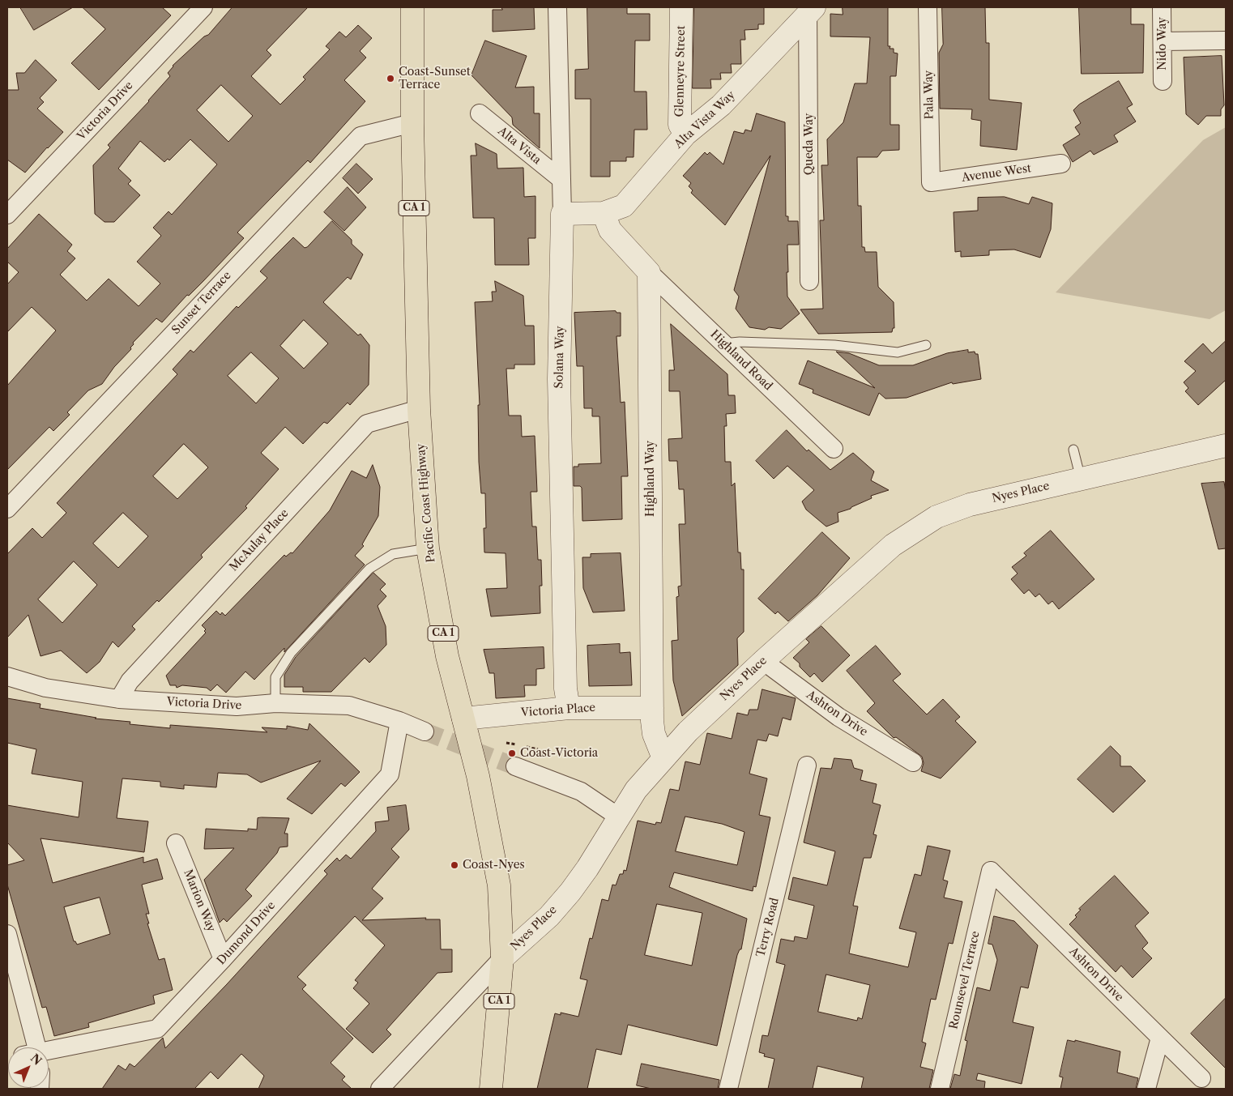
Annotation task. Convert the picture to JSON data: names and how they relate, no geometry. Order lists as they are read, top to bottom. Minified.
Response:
{"streets":{"highway":["CA 1","Pacific Coast Highway"],"street":["Nido Way","Glenneyre Street","Pala Way","Victoria Drive","Alta Vista Way","Queda Way","Alta Vista","Avenue West","Sunset Terrace","Solana Way","Highland Road","Highland Way","Nyes Place","McAulay Place","Victoria Place","Ashton Drive","Marion Way","Terry Road","Dumond Drive","Rounsevel Terrace"]},"crossings":[["Glenneyre Street","Alta Vista Way"],["Pala Way","Avenue West"],["Victoria Drive","McAulay Place"],["Victoria Drive","Dumond Drive"],["Alta Vista Way","Queda Way"],["Alta Vista Way","Solana Way"],["Alta Vista","Solana Way"],["Sunset Terrace","Pacific Coast Highway"],["Solana Way","Victoria Place"],["Highland Road","Highland Way"],["Highland Way","Nyes Place"],["Highland Way","Victoria Place"],["Nyes Place","Pacific Coast Highway"],["Nyes Place","Ashton Drive"],["Pacific Coast Highway","McAulay Place"],["Pacific Coast Highway","Victoria Place"],["Ashton Drive","Rounsevel Terrace"],["Marion Way","Dumond Drive"]],"places":["Coast-Sunset Terrace","Coast-Victoria","Coast-Nyes"],"north":"top right"}
